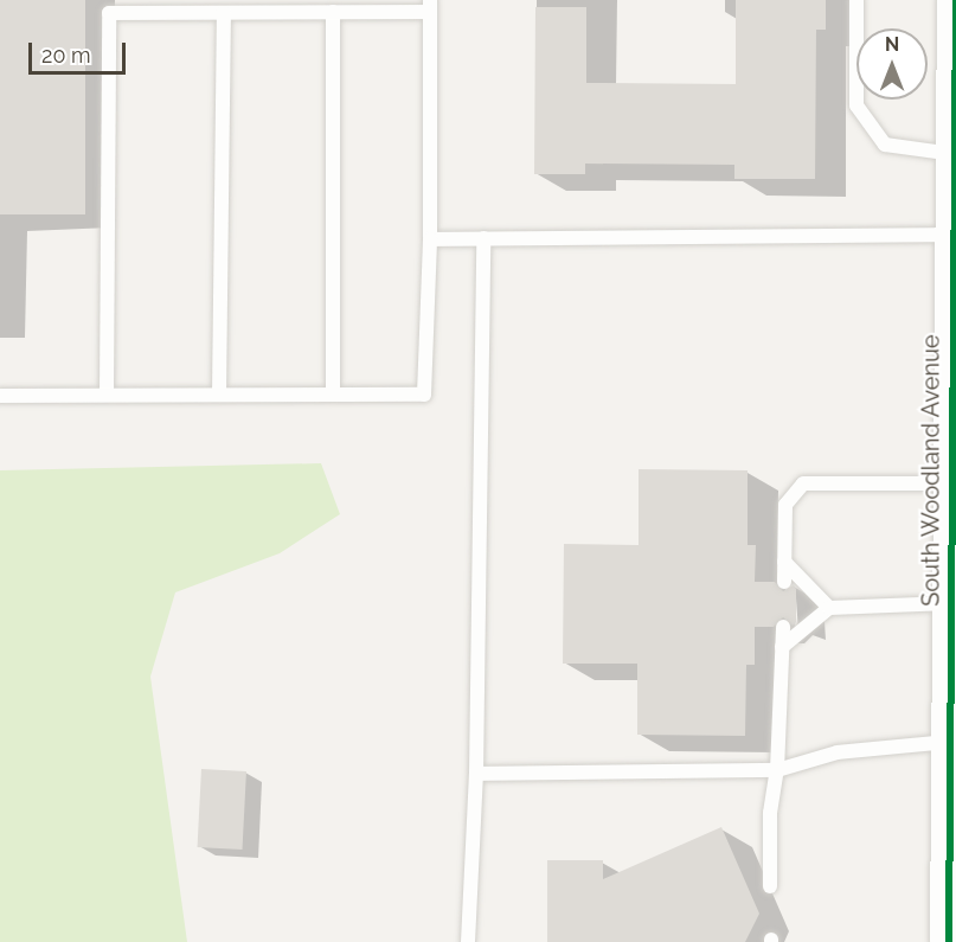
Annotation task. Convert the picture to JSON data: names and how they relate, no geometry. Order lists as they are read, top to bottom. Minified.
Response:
{"streets":{"street":["South Woodland Avenue"]},"scale_bar":"20 m","north":"top"}
